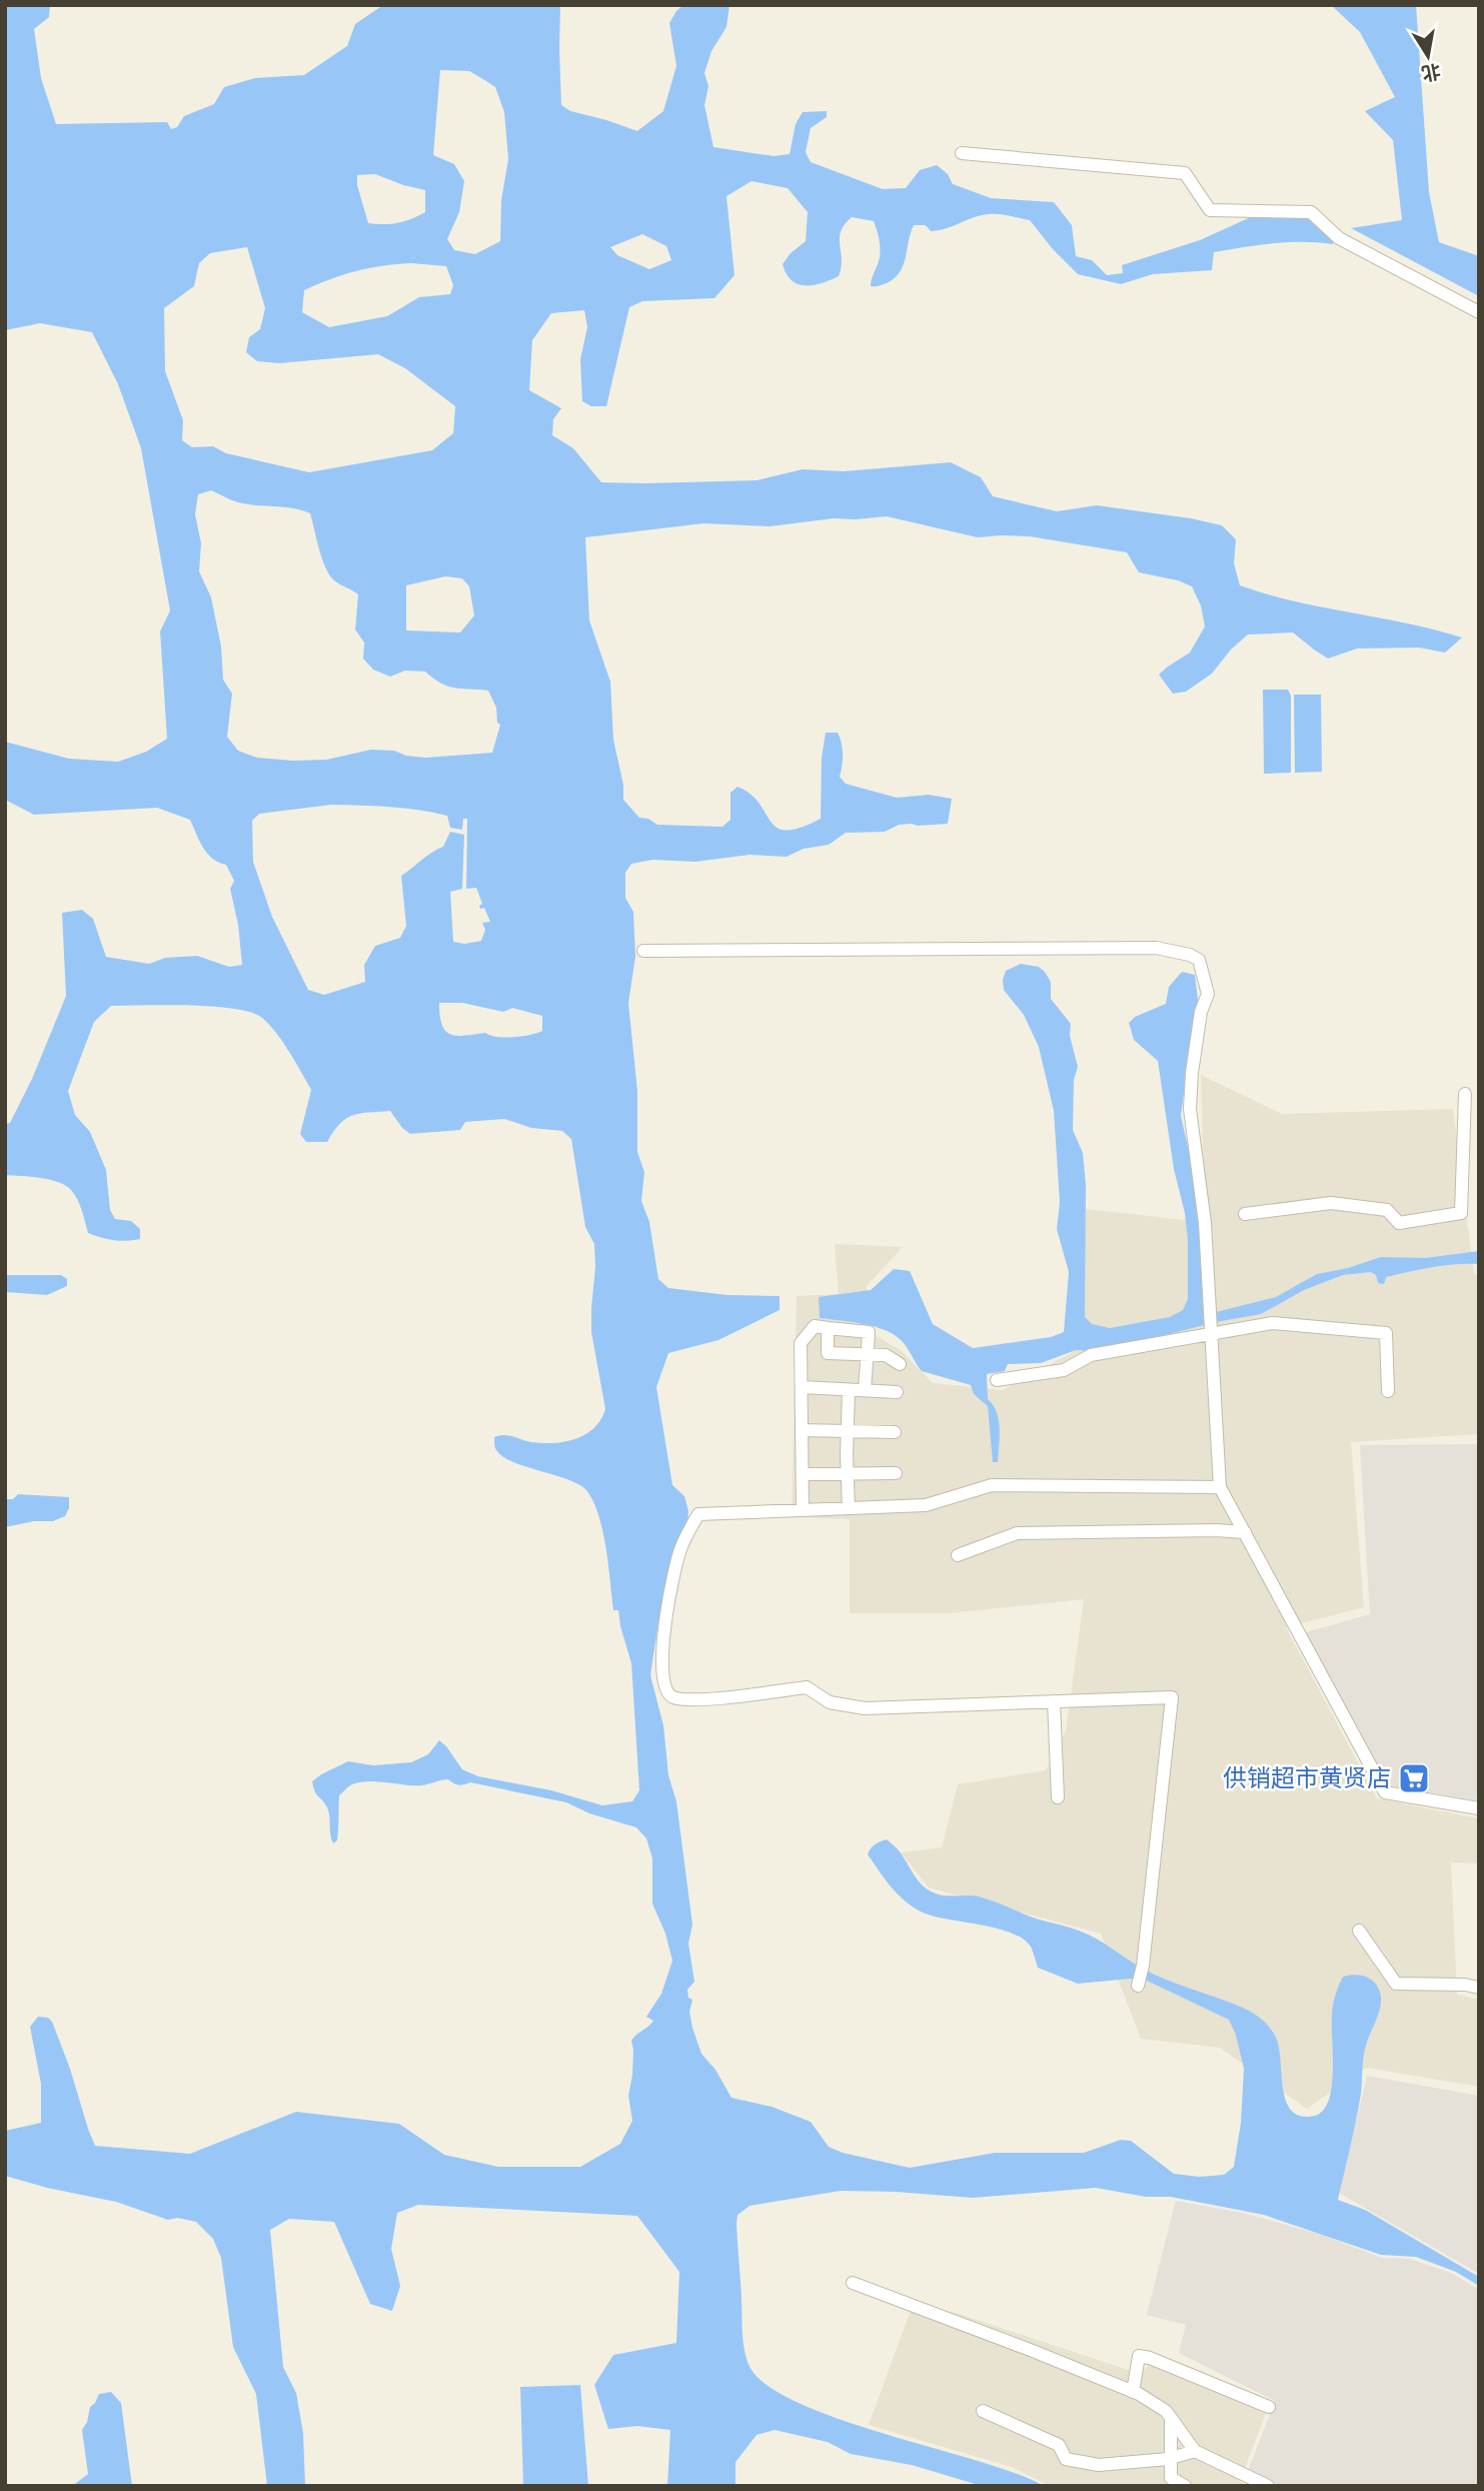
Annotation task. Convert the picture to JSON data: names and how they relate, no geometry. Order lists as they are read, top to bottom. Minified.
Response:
{"places":{"supermarket":["供销超市黄贤店"]},"north":"bottom"}
